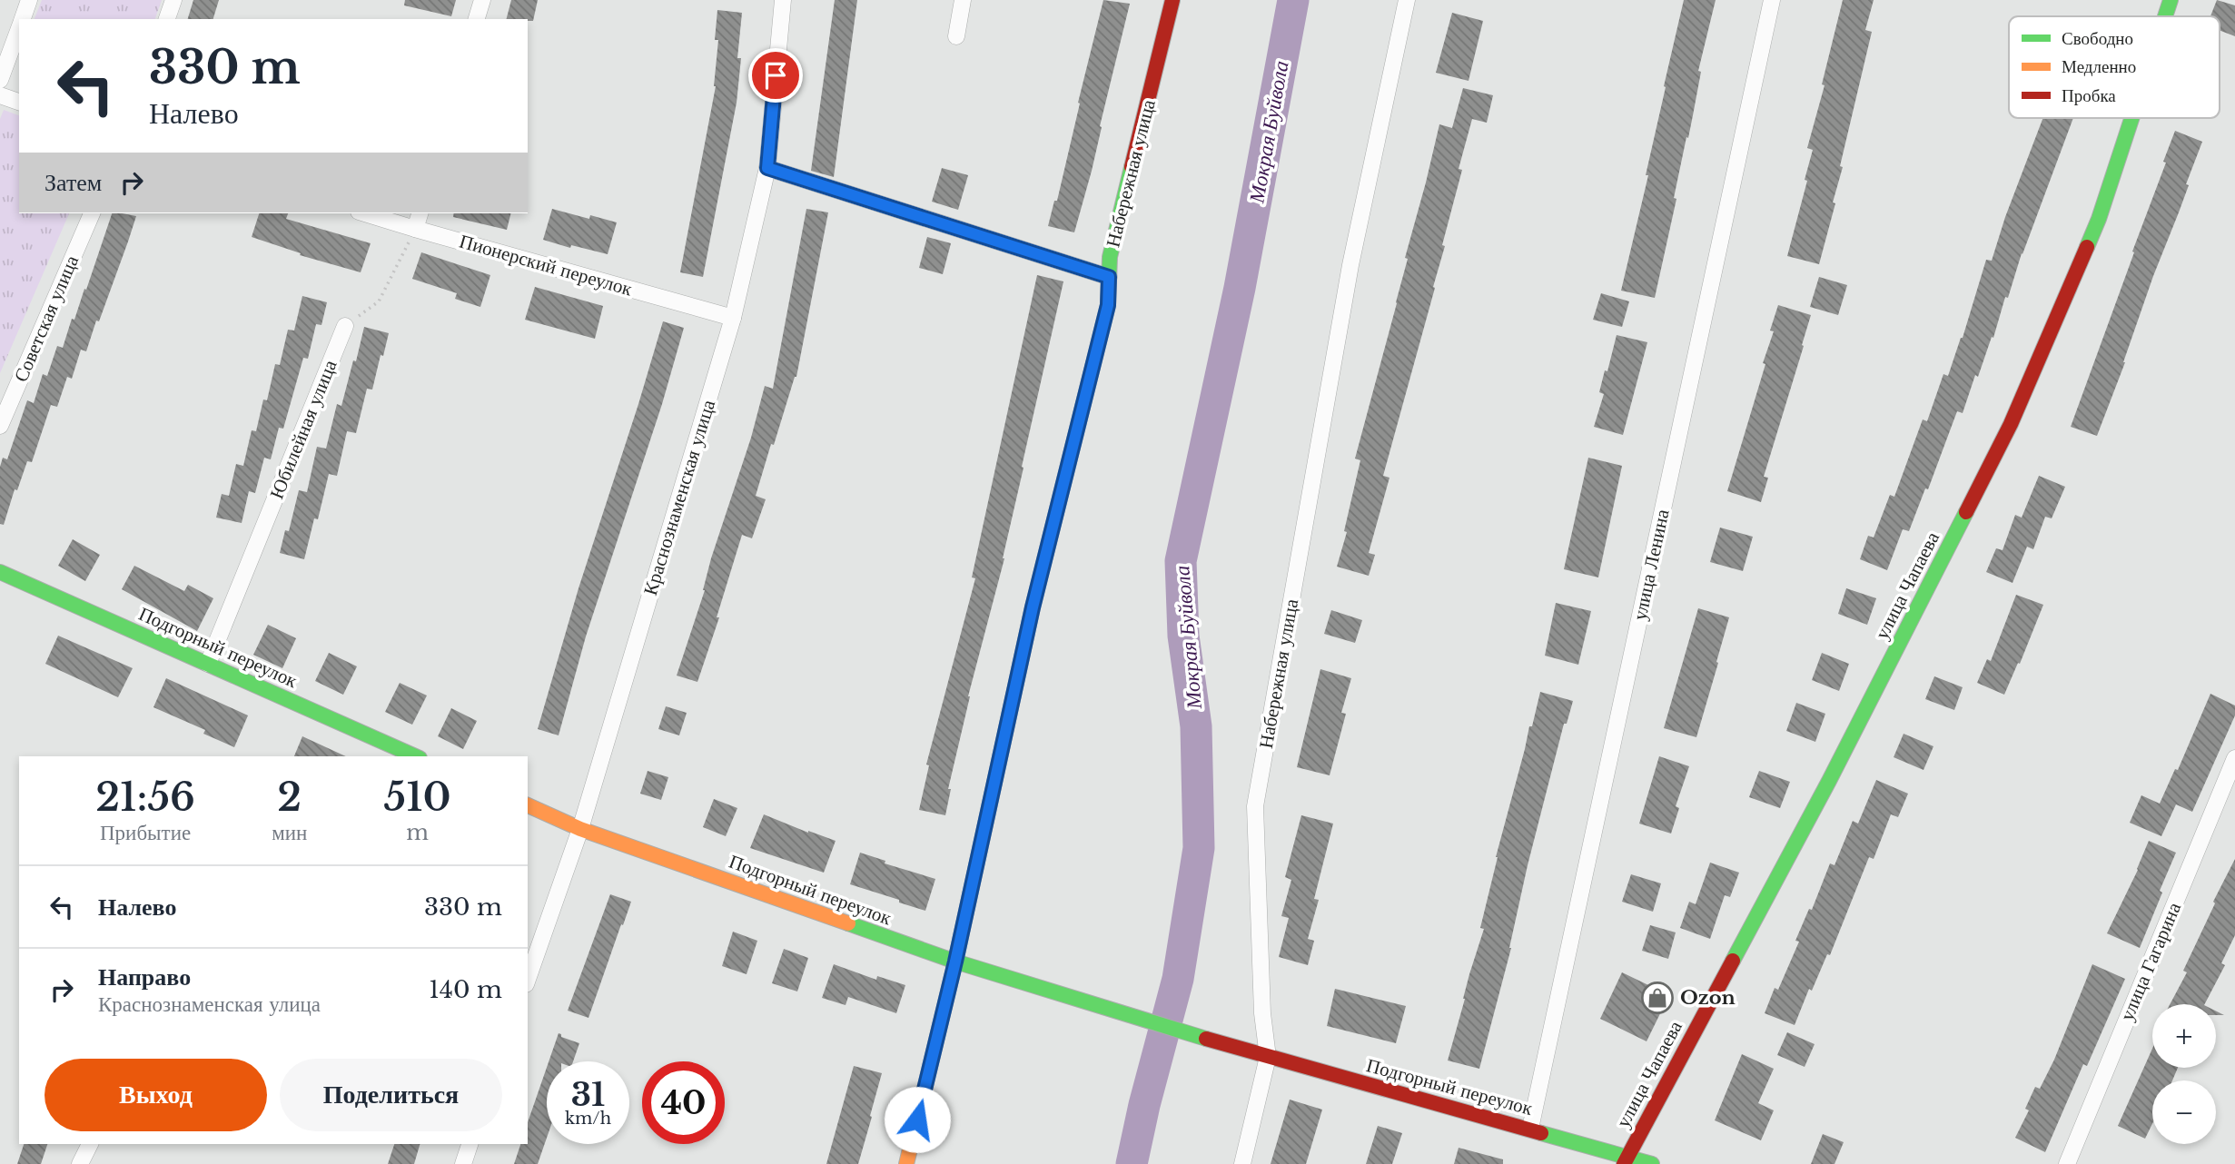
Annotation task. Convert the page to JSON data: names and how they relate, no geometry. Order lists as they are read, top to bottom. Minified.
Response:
{"streets":{"street":["Набережная улица","Пионерский переулок","Советская улица","Юбилейная улица","Краснознаменская улица","улица Ленина","улица Чапаева","Подгорный переулок","улица Гагарина"]},"crossings":[["Набережная улица","Подгорный переулок"],["Пионерский переулок","Краснознаменская улица"],["Юбилейная улица","Подгорный переулок"],["Краснознаменская улица","Подгорный переулок"],["улица Ленина","Подгорный переулок"],["улица Чапаева","Подгорный переулок"]],"water":["Мокрая Буйвола"],"places":{"shop":["Ozon"]},"legend":["Свободно","Медленно","Пробка"],"page":{"turn":["330 m","Налево"],"then":"Затем","eta":["21:56","Прибытие","2","мин","510","m"],"list":[{"name":"Налево","value":"330 m"},{"name":"Направо","note":"Краснознаменская улица","value":"140 m"}],"map_buttons":["+","−"],"buttons":["Выход","Поделиться"],"speed":"31 km/h","limit":"40"}}
